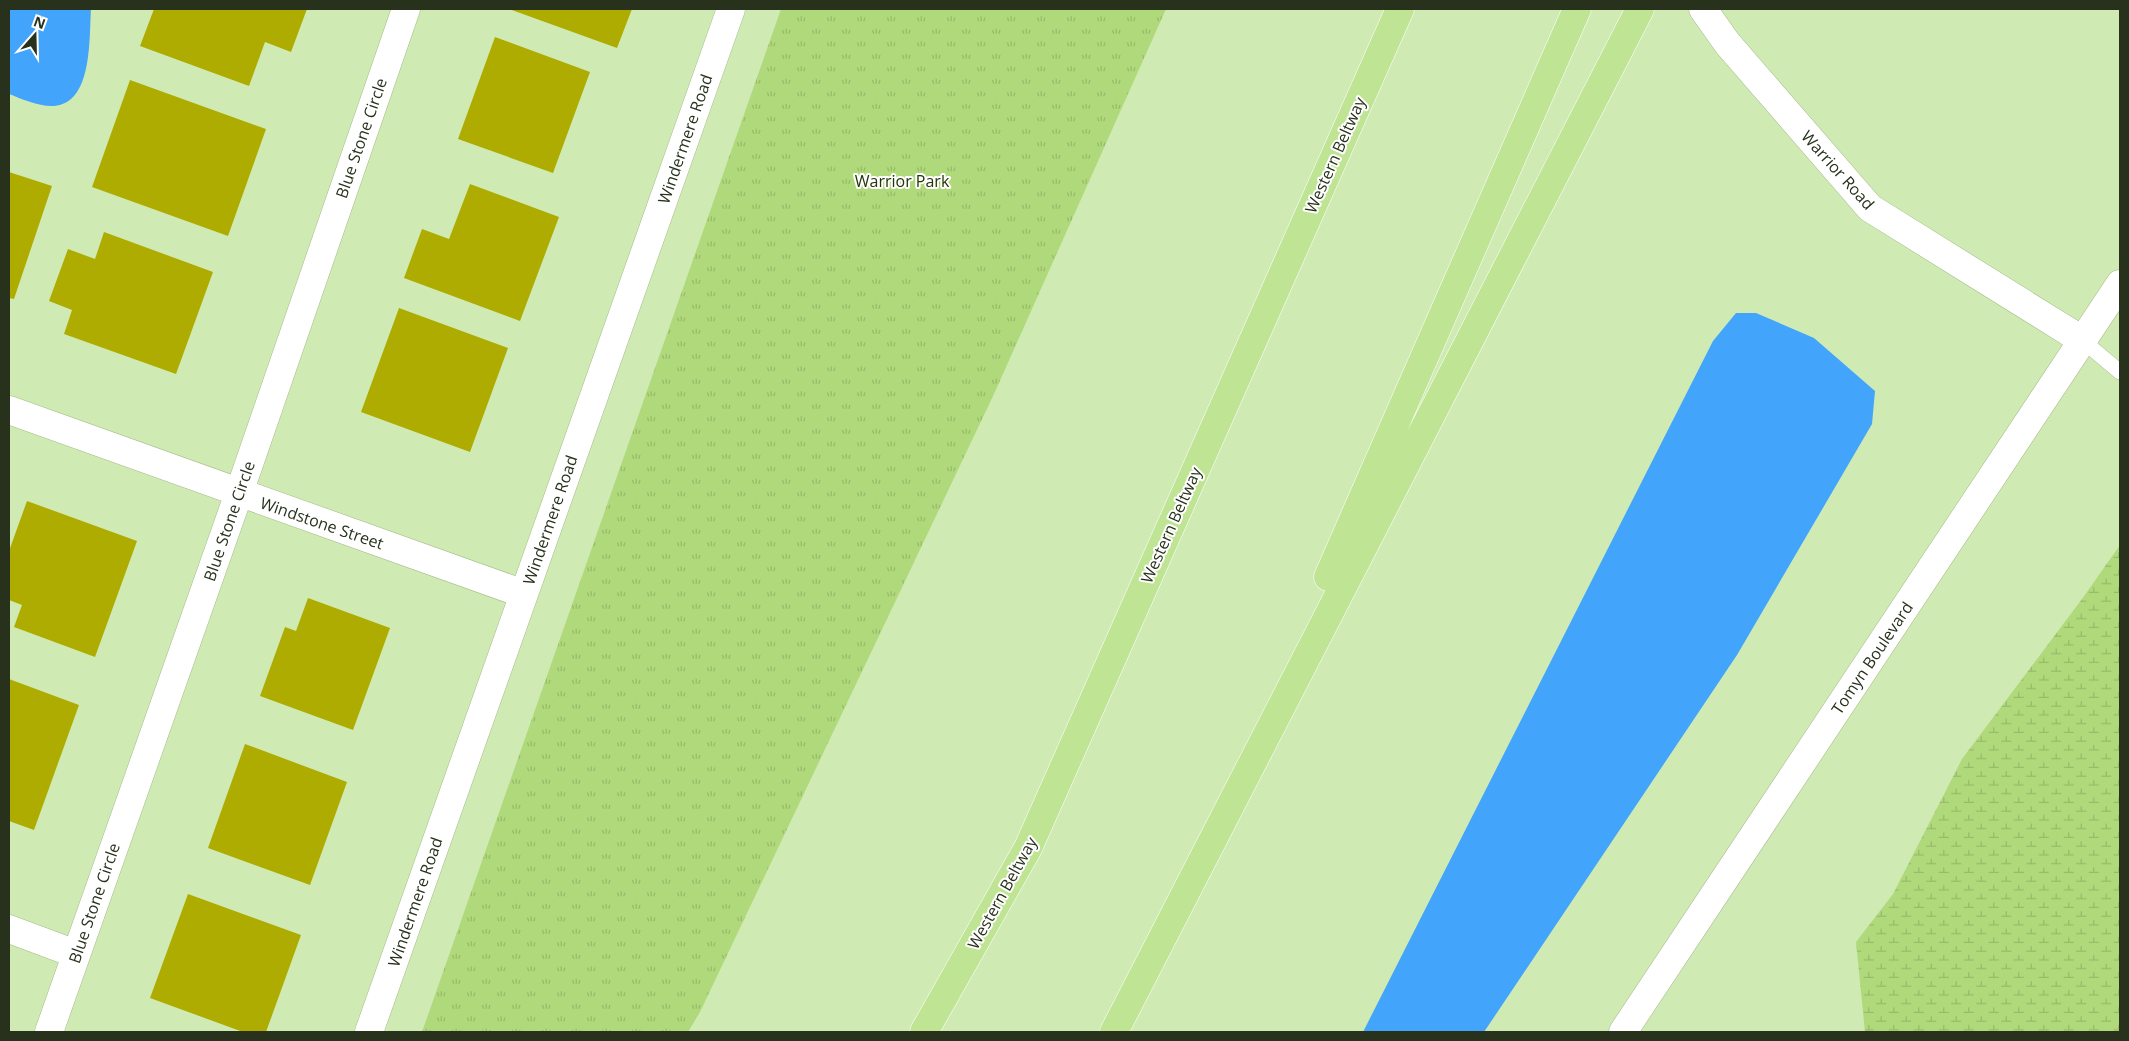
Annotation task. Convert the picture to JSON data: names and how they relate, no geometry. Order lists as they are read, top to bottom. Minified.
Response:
{"streets":{"highway":["Western Beltway"],"street":["Blue Stone Circle","Windermere Road","Warrior Road","Windstone Street","Tomyn Boulevard"]},"crossings":[["Blue Stone Circle","Windstone Street"],["Windermere Road","Windstone Street"],["Warrior Road","Tomyn Boulevard"]],"parks":["Warrior Park"],"north":"top"}
